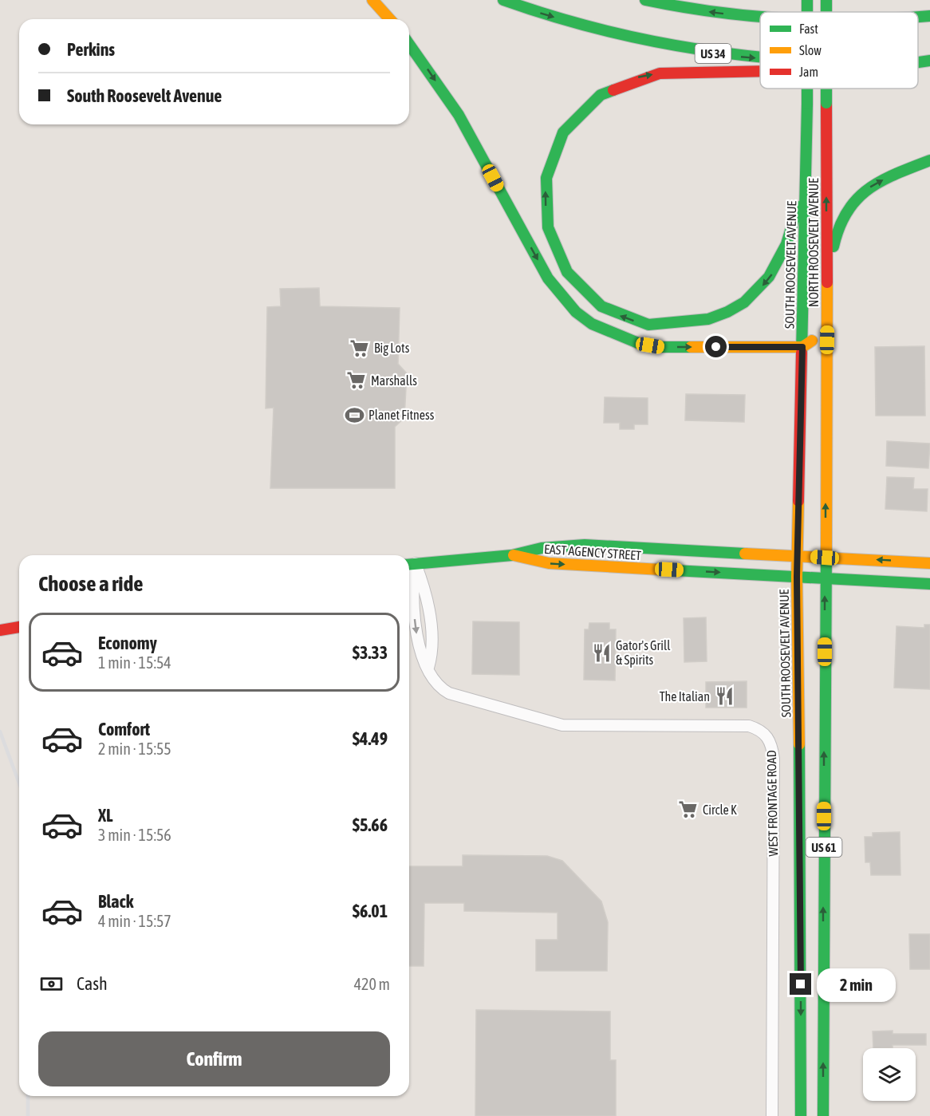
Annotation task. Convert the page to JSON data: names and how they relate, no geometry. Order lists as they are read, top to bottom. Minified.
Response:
{"streets":{"main road":["US 34","NORTH ROOSEVELT AVENUE","SOUTH ROOSEVELT AVENUE","EAST AGENCY STREET","US 61"],"street":["WEST FRONTAGE ROAD"]},"crossings":[["NORTH ROOSEVELT AVENUE","EAST AGENCY STREET"],["SOUTH ROOSEVELT AVENUE","EAST AGENCY STREET"],["EAST AGENCY STREET","WEST FRONTAGE ROAD"]],"one_way":["NORTH ROOSEVELT AVENUE","SOUTH ROOSEVELT AVENUE"],"places":{"supermarket":["Big Lots","Marshalls","Circle K"],"sports":["Planet Fitness"],"restaurant":["Gator's Grill & Spirits","The Italian"]},"legend":["Fast","Slow","Jam"],"page":{"banner":["Perkins","South Roosevelt Avenue"],"heading":"Choose a ride","list":[{"name":"Economy","note":"1 min · 15:54","value":"$3.33"},{"name":"Comfort","note":"2 min · 15:55","value":"$4.49"},{"name":"XL","note":"3 min · 15:56","value":"$5.66"},{"name":"Black","note":"4 min · 15:57","value":"$6.01"}],"pay":["Cash","420 m"],"bubble":"2 min","buttons":"Confirm"}}
